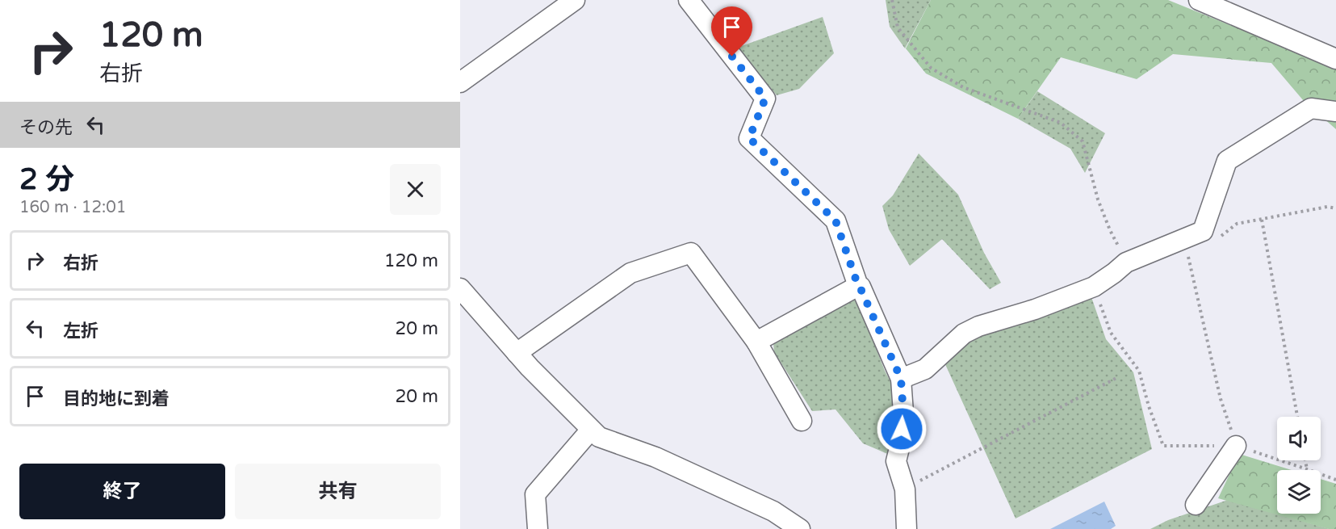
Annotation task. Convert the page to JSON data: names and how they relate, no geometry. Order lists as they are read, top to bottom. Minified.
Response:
{"page":{"turn":["120 m","右折"],"then":"その先","heading":["2 分","160 m · 12:01"],"list":[{"name":"右折","value":"120 m"},{"name":"左折","value":"20 m"},{"name":"目的地に到着","value":"20 m"}],"buttons":["終了","共有"]}}
